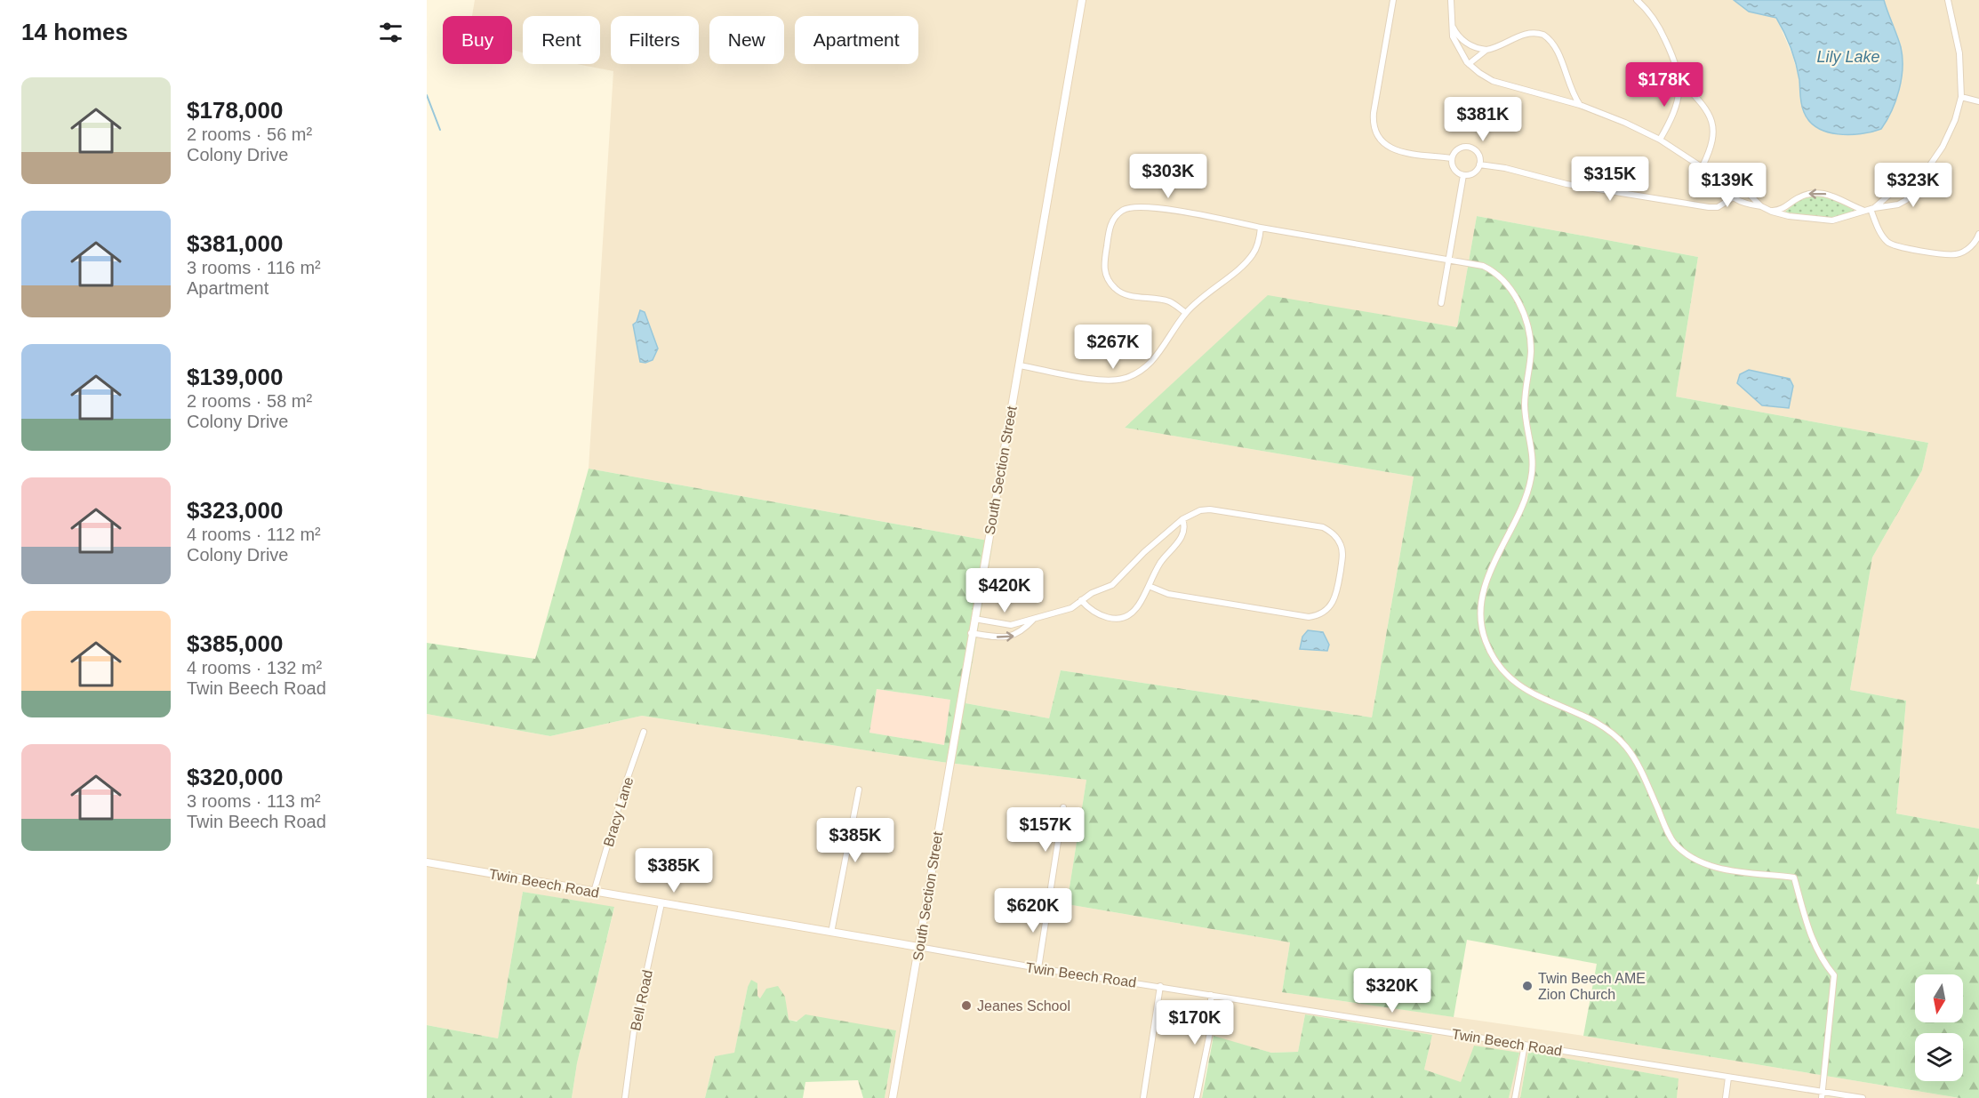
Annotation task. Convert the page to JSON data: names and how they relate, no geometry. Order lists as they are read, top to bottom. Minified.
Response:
{"streets":{"street":["South Section Street","Bracy Lane","Twin Beech Road","Bell Road"]},"crossings":[["South Section Street","Twin Beech Road"],["Bracy Lane","Twin Beech Road"],["Twin Beech Road","Bell Road"]],"water":["Lily Lake"],"places":["Twin Beech AME Zion Church","Jeanes School"],"north":"bottom","page":{"heading":"14 homes","chip":["Buy","Rent","Filters","New","Apartment"],"price":["$178K","$381K","$303K","$315K","$139K","$323K","$267K","$420K","$157K","$385K","$385K","$620K","$320K","$170K"],"list":[{"name":"$178,000","note":"2 rooms · 56 m² · Colony Drive"},{"name":"$381,000","note":"3 rooms · 116 m² · Apartment"},{"name":"$139,000","note":"2 rooms · 58 m² · Colony Drive"},{"name":"$323,000","note":"4 rooms · 112 m² · Colony Drive"},{"name":"$385,000","note":"4 rooms · 132 m² · Twin Beech Road"},{"name":"$320,000","note":"3 rooms · 113 m² · Twin Beech Road"}]}}
